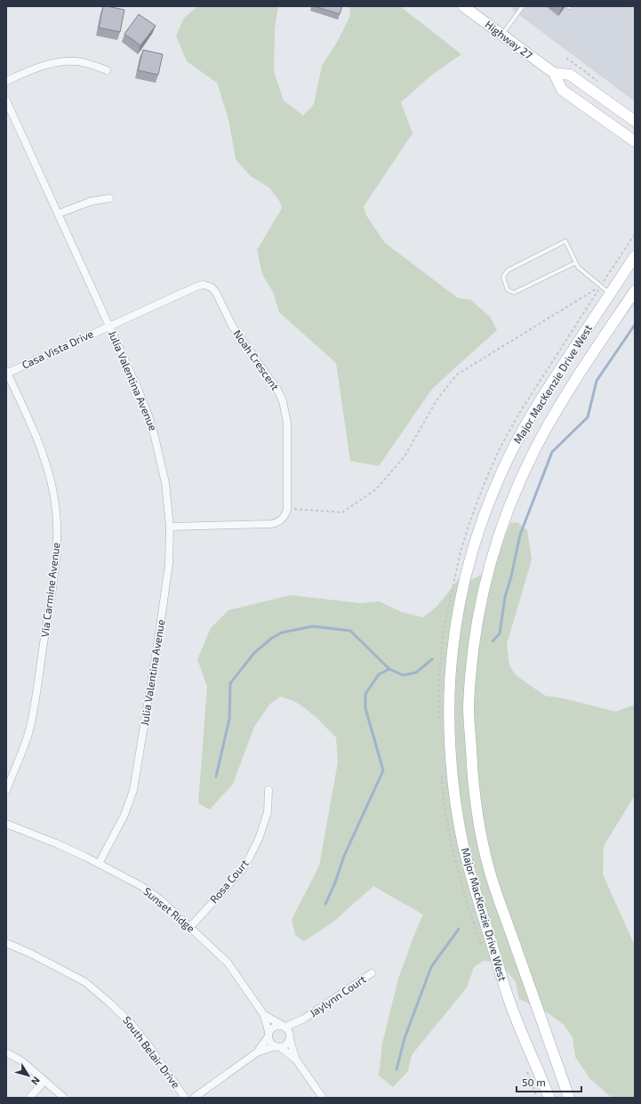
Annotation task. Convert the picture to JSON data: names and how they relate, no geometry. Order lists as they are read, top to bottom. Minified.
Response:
{"streets":{"main road":["Highway 27","Major MacKenzie Drive West"],"street":["Casa Vista Drive","Noah Crescent","Julia Valentina Avenue","Via Carmine Avenue","Rosa Court","Sunset Ridge","Jaylynn Court","South Belair Drive"]},"crossings":[["Casa Vista Drive","Noah Crescent"],["Casa Vista Drive","Julia Valentina Avenue"],["Casa Vista Drive","Via Carmine Avenue"],["Noah Crescent","Julia Valentina Avenue"],["Julia Valentina Avenue","Sunset Ridge"],["Rosa Court","Sunset Ridge"],["Sunset Ridge","Jaylynn Court"]],"scale_bar":"50 m","north":"bottom right"}
